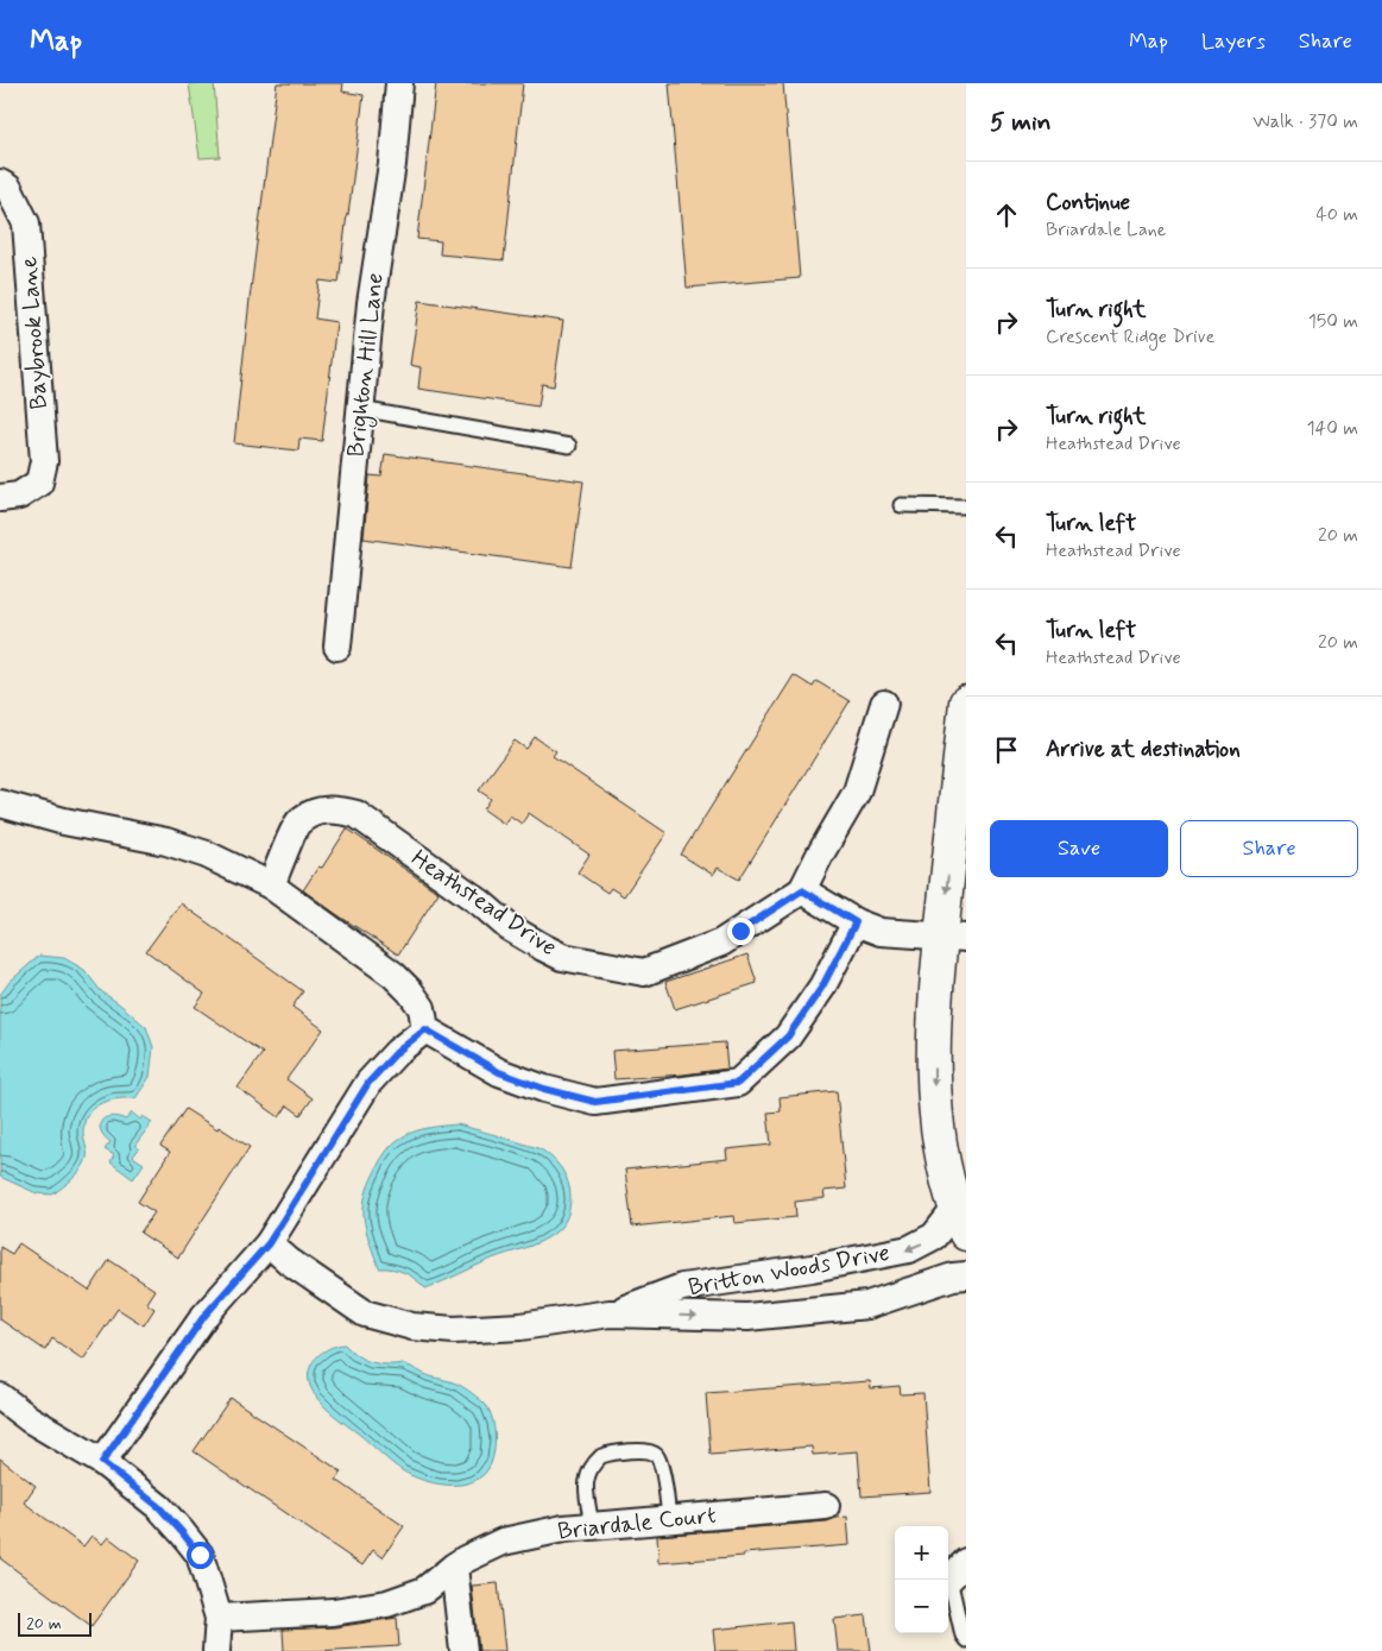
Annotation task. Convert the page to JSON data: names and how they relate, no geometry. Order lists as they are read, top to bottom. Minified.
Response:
{"streets":{"street":["Baybrook Lane","Brighton Hill Lane","Heathstead Drive","Britton Woods Drive","Briardale Court"]},"scale_bar":"20 m","page":{"header":"Map","nav":["Map","Layers","Share"],"heading":["5 min","Walk · 370 m"],"list":[["Continue","Briardale Lane","40 m"],["Turn right","Crescent Ridge Drive","150 m"],["Turn right","Heathstead Drive","140 m"],["Turn left","Heathstead Drive","20 m"],["Turn left","Heathstead Drive","20 m"],"Arrive at destination"],"buttons":["Save","Share"],"map_buttons":["+","−"],"scale":"20 m"}}
